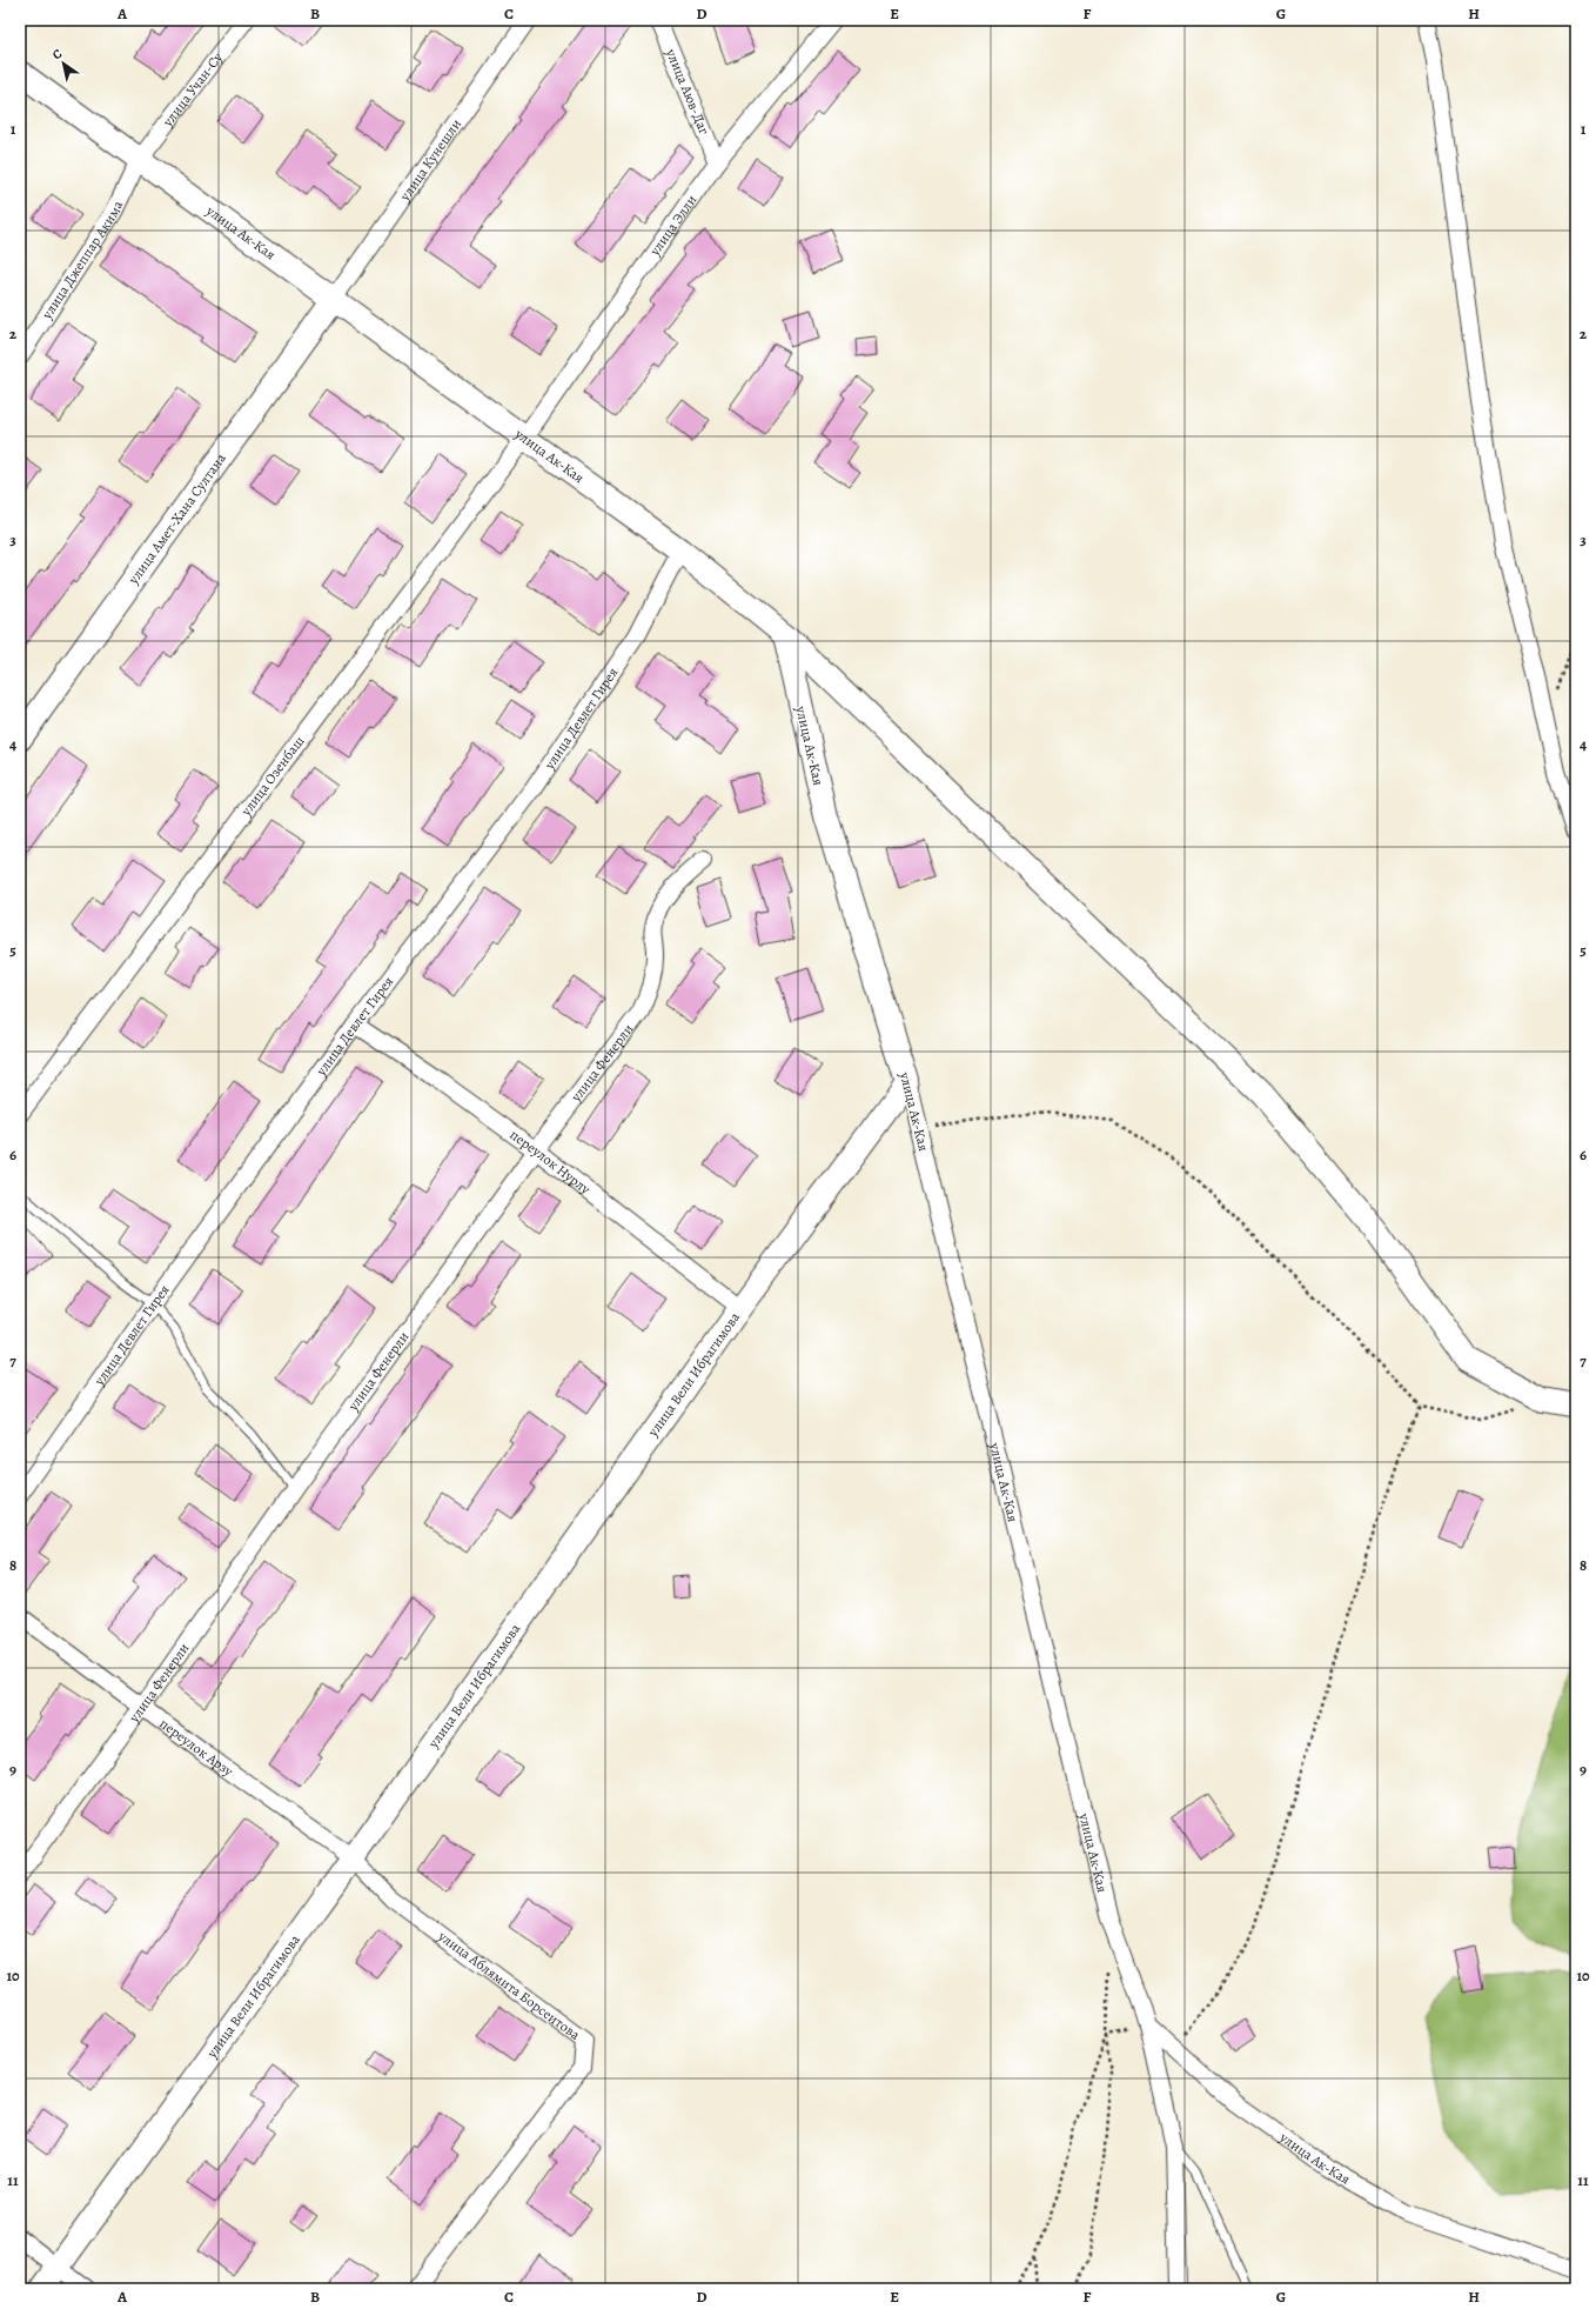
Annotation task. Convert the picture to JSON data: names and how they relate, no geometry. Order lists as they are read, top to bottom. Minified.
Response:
{"streets":{"street":["улица Учан-Су","улица Аюв-Даг","улица Кунешли","улица Элли","улица Ак-Кая","улица Джеппар Акима","улица Амет-Хана Султана","улица Девлет Гирея","улица Озенбаш","улица Фенерли","переулок Нурлу","улица Вели Ибрагимова","переулок Арзу","улица Аблямита Борсеитова"]},"crossings":[["улица Учан-Су","улица Ак-Кая"],["улица Учан-Су","улица Джеппар Акима"],["улица Аюв-Даг","улица Элли"],["улица Кунешли","улица Ак-Кая"],["улица Кунешли","улица Амет-Хана Султана"],["улица Элли","улица Ак-Кая"],["улица Элли","улица Озенбаш"],["улица Ак-Кая","улица Джеппар Акима"],["улица Ак-Кая","улица Амет-Хана Султана"],["улица Ак-Кая","улица Девлет Гирея"],["улица Ак-Кая","улица Озенбаш"],["улица Ак-Кая","улица Вели Ибрагимова"],["улица Девлет Гирея","переулок Нурлу"],["улица Фенерли","переулок Нурлу"],["улица Фенерли","переулок Арзу"],["переулок Нурлу","улица Вели Ибрагимова"],["улица Вели Ибрагимова","переулок Арзу"],["улица Вели Ибрагимова","улица Аблямита Борсеитова"],["переулок Арзу","улица Аблямита Борсеитова"]],"north":"top left","grid":{"columns":["A","B","C","D","E","F","G","H"],"rows":["1","2","3","4","5","6","7","8","9","10","11"]}}
